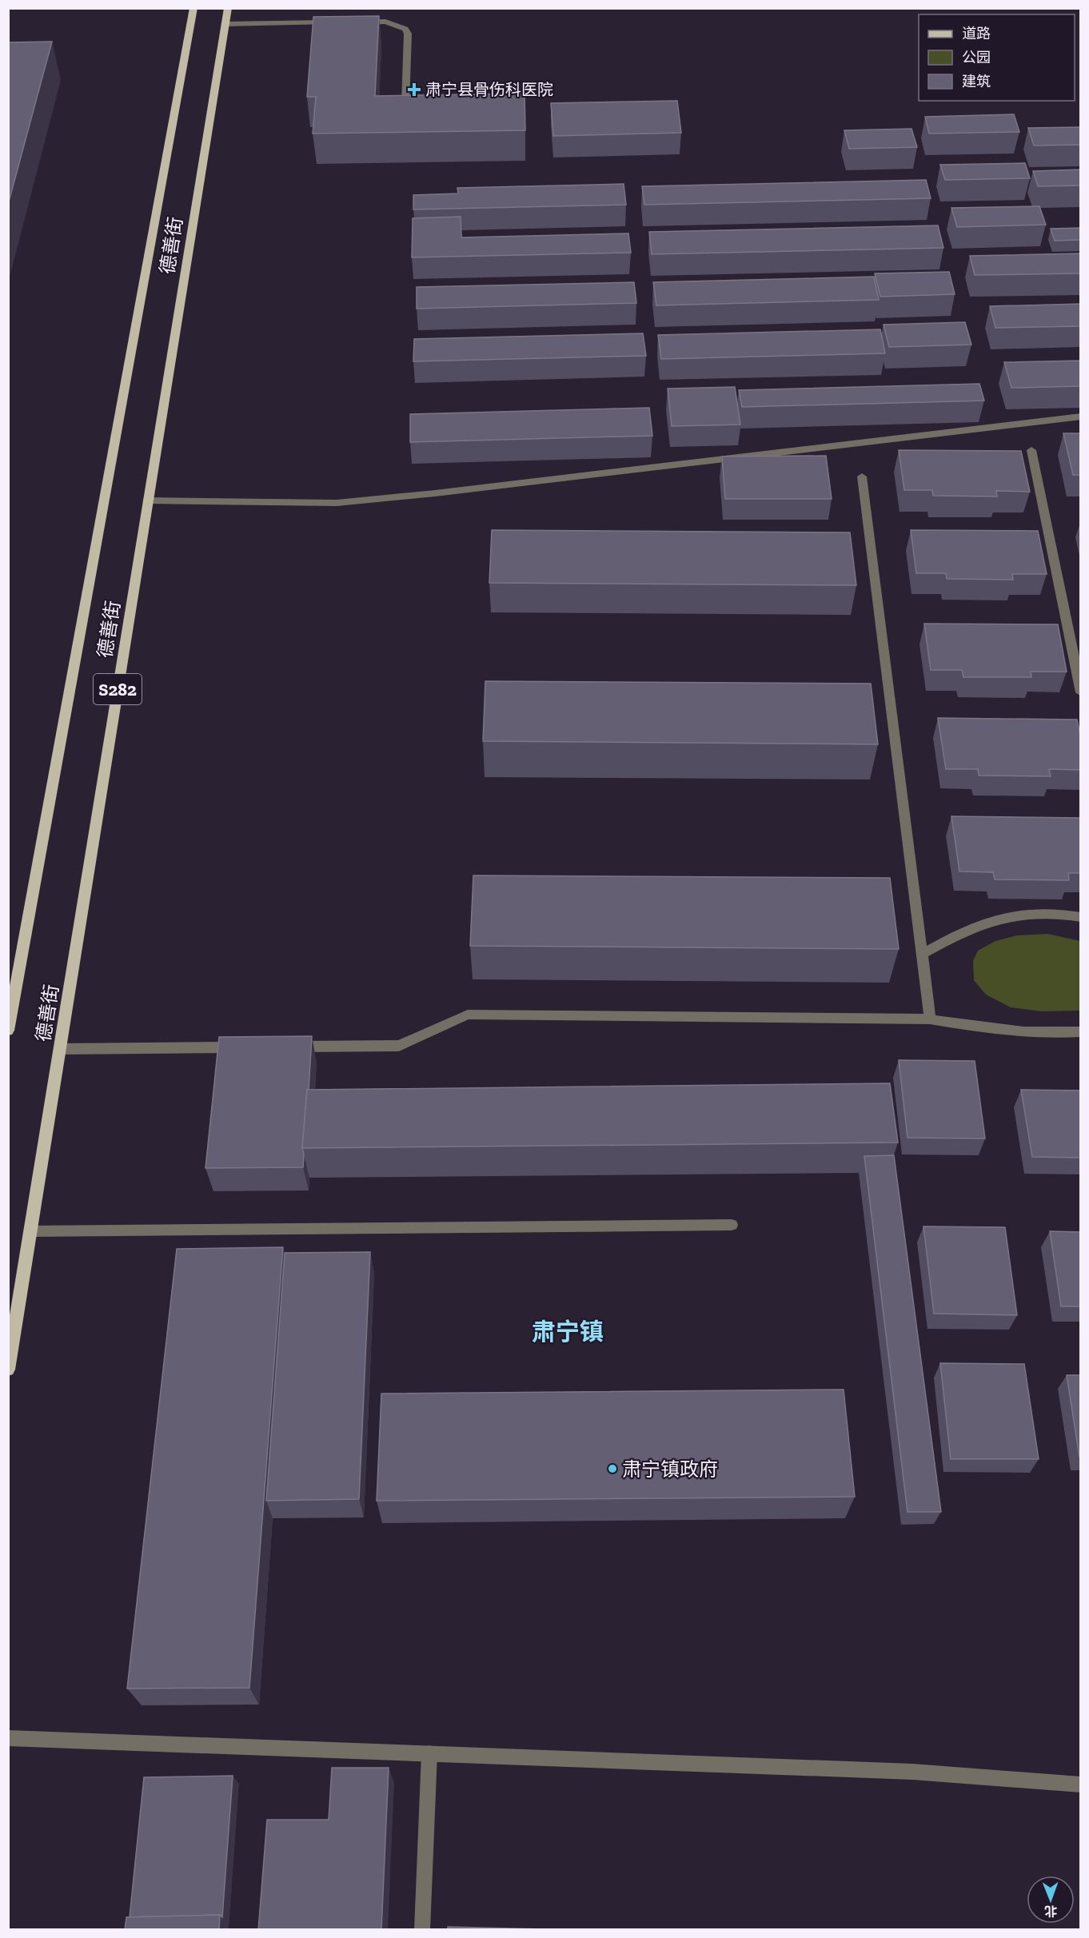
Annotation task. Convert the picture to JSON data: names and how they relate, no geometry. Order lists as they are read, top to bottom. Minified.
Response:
{"streets":{"main road":["德善街","S282"]},"districts":["肃宁镇"],"places":{"health":["肃宁县骨伤科医院"],"other":["肃宁镇政府"]},"legend":["道路","公园","建筑"],"north":"bottom"}
